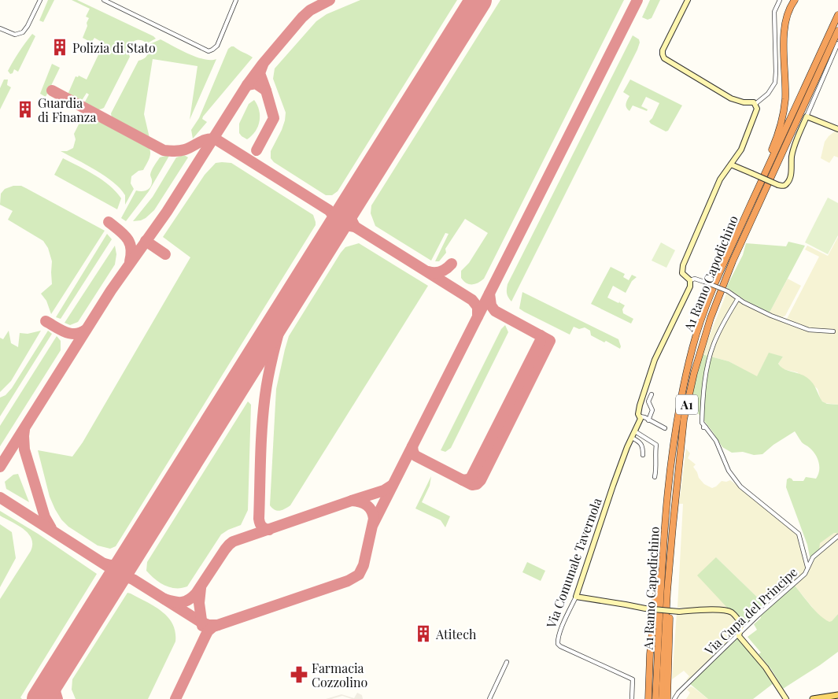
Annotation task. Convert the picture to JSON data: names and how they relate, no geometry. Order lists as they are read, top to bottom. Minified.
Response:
{"streets":{"highway":["A1 Ramo Capodichino","A1"],"street":["Via Comunale Tavernola","Via Cupa del Principe"]},"places":{"building":["Polizia di Stato","Guardia di Finanza","Atitech"],"pharmacy":["Farmacia Cozzolino"]}}
